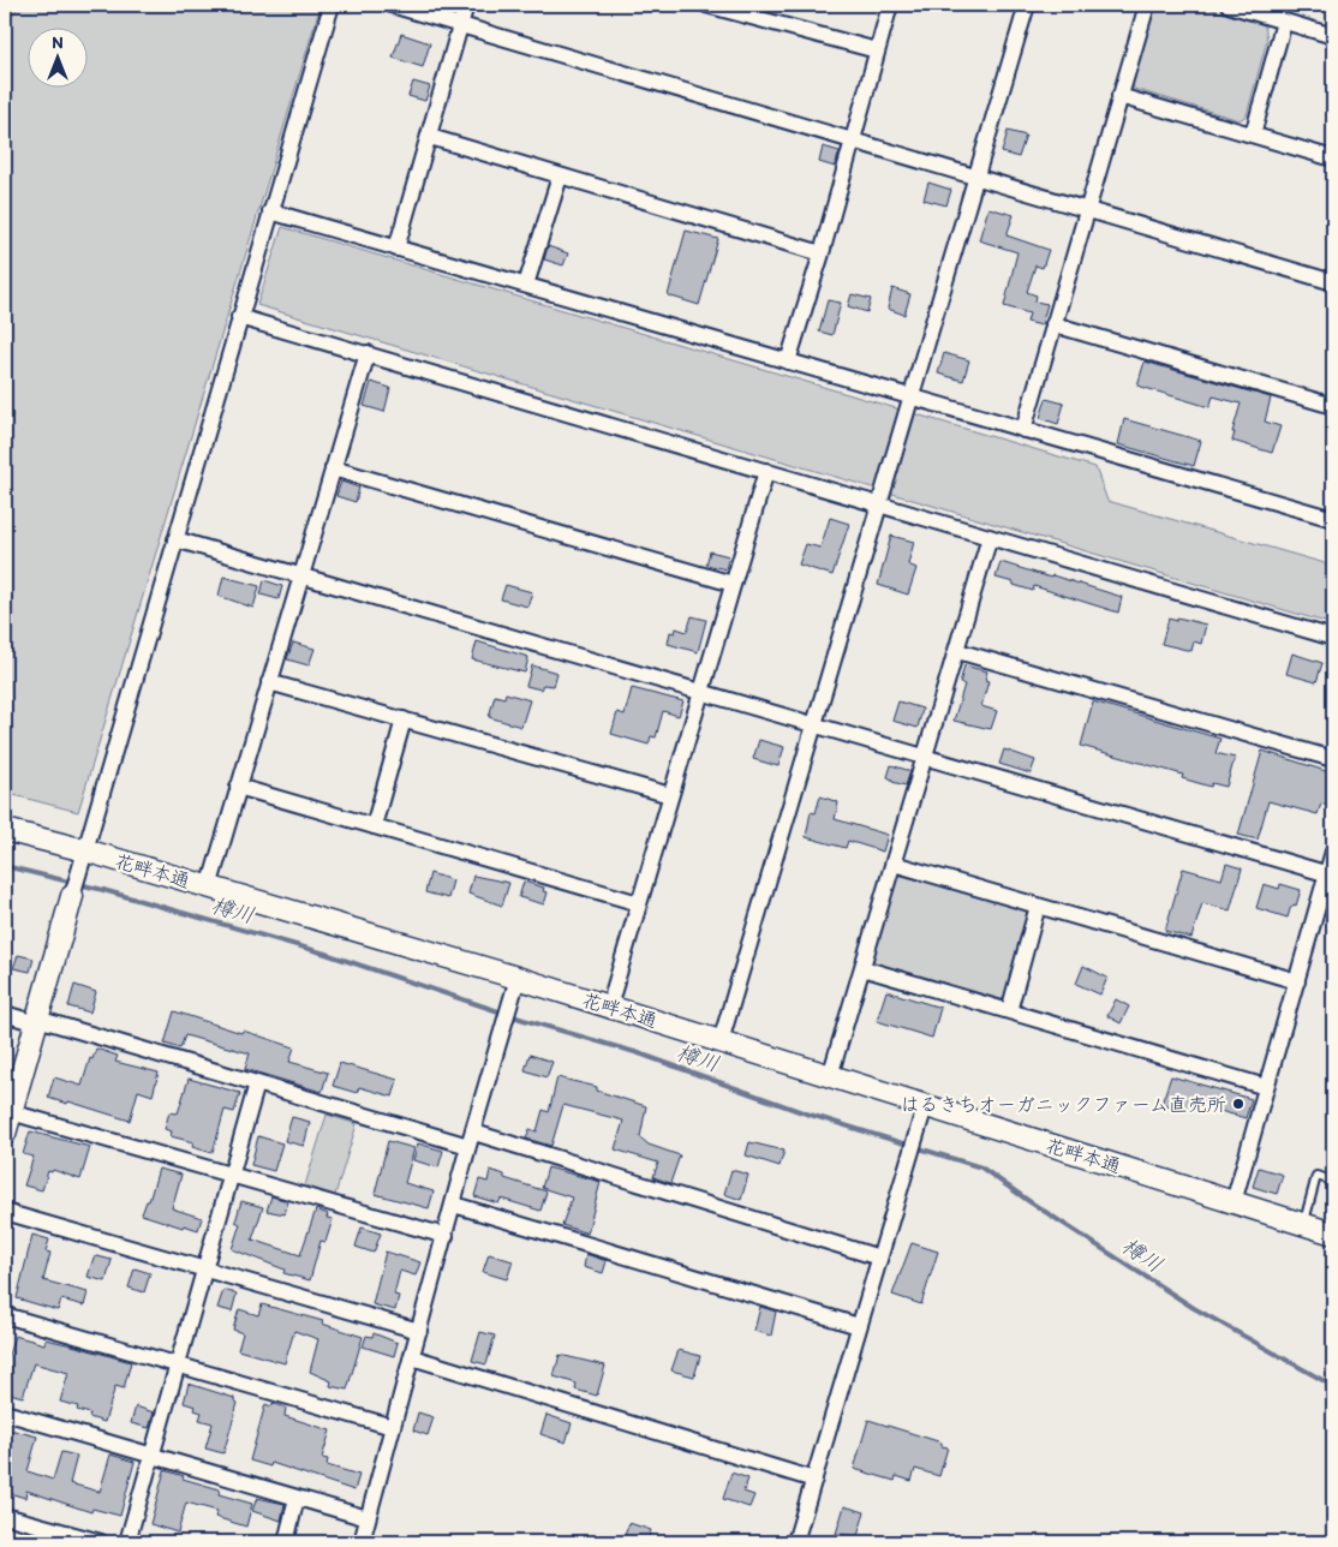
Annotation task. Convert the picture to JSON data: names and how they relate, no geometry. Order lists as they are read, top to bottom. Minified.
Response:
{"streets":{"street":["花畔本通"]},"water":["樽川"],"places":["はるきちオーガニックファーム直売所"],"north":"top"}
